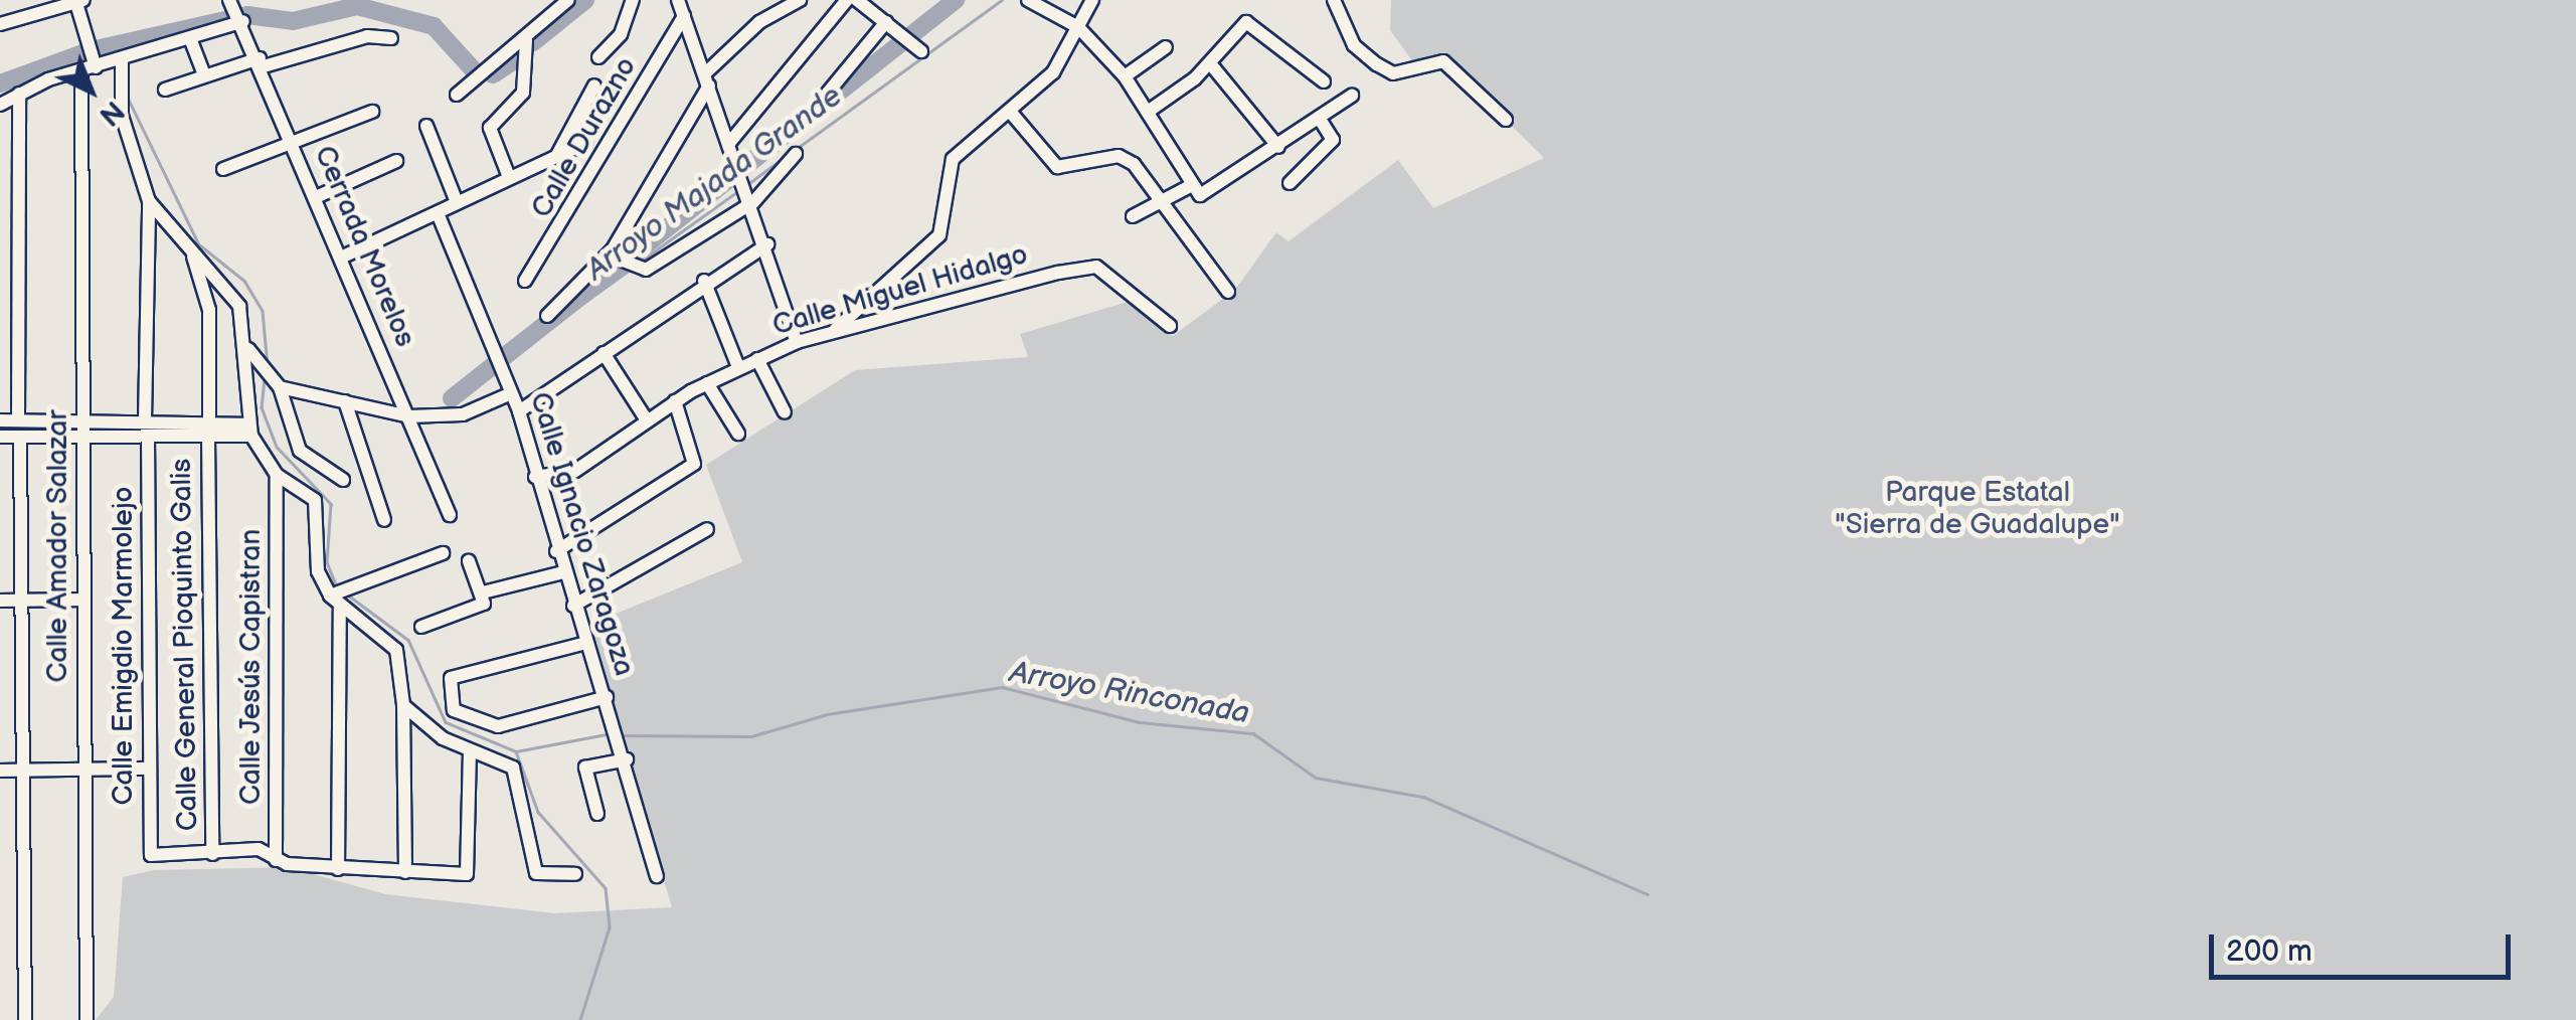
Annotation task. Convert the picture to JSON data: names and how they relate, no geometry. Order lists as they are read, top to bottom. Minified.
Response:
{"streets":{"street":["Calle Durazno","Cerrada Morelos","Calle Miguel Hidalgo","Calle Ignacio Zaragoza","Calle Amador Salazar","Calle General Pioquinto Galis","Calle Emigdio Marmolejo","Calle Jesús Capistran"]},"crossings":[["Calle Miguel Hidalgo","Calle Ignacio Zaragoza"],["Calle General Pioquinto Galis","Calle Emigdio Marmolejo"]],"water":["Arroyo Majada Grande","Arroyo Rinconada"],"parks":["Parque Estatal \"Sierra de Guadalupe\""],"scale_bar":"200 m","north":"bottom right"}
